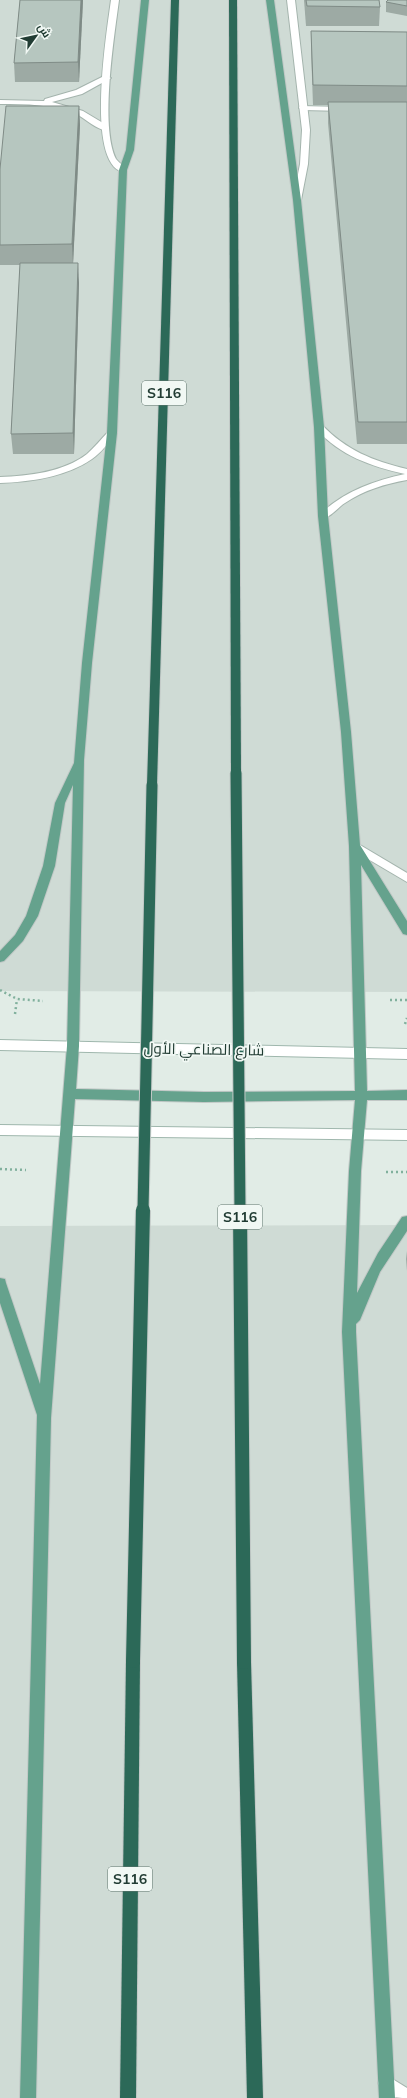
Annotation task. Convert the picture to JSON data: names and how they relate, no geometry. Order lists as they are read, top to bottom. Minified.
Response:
{"streets":{"highway":["S116"],"street":["شارع الصناعي الأول"]},"north":"top right"}
